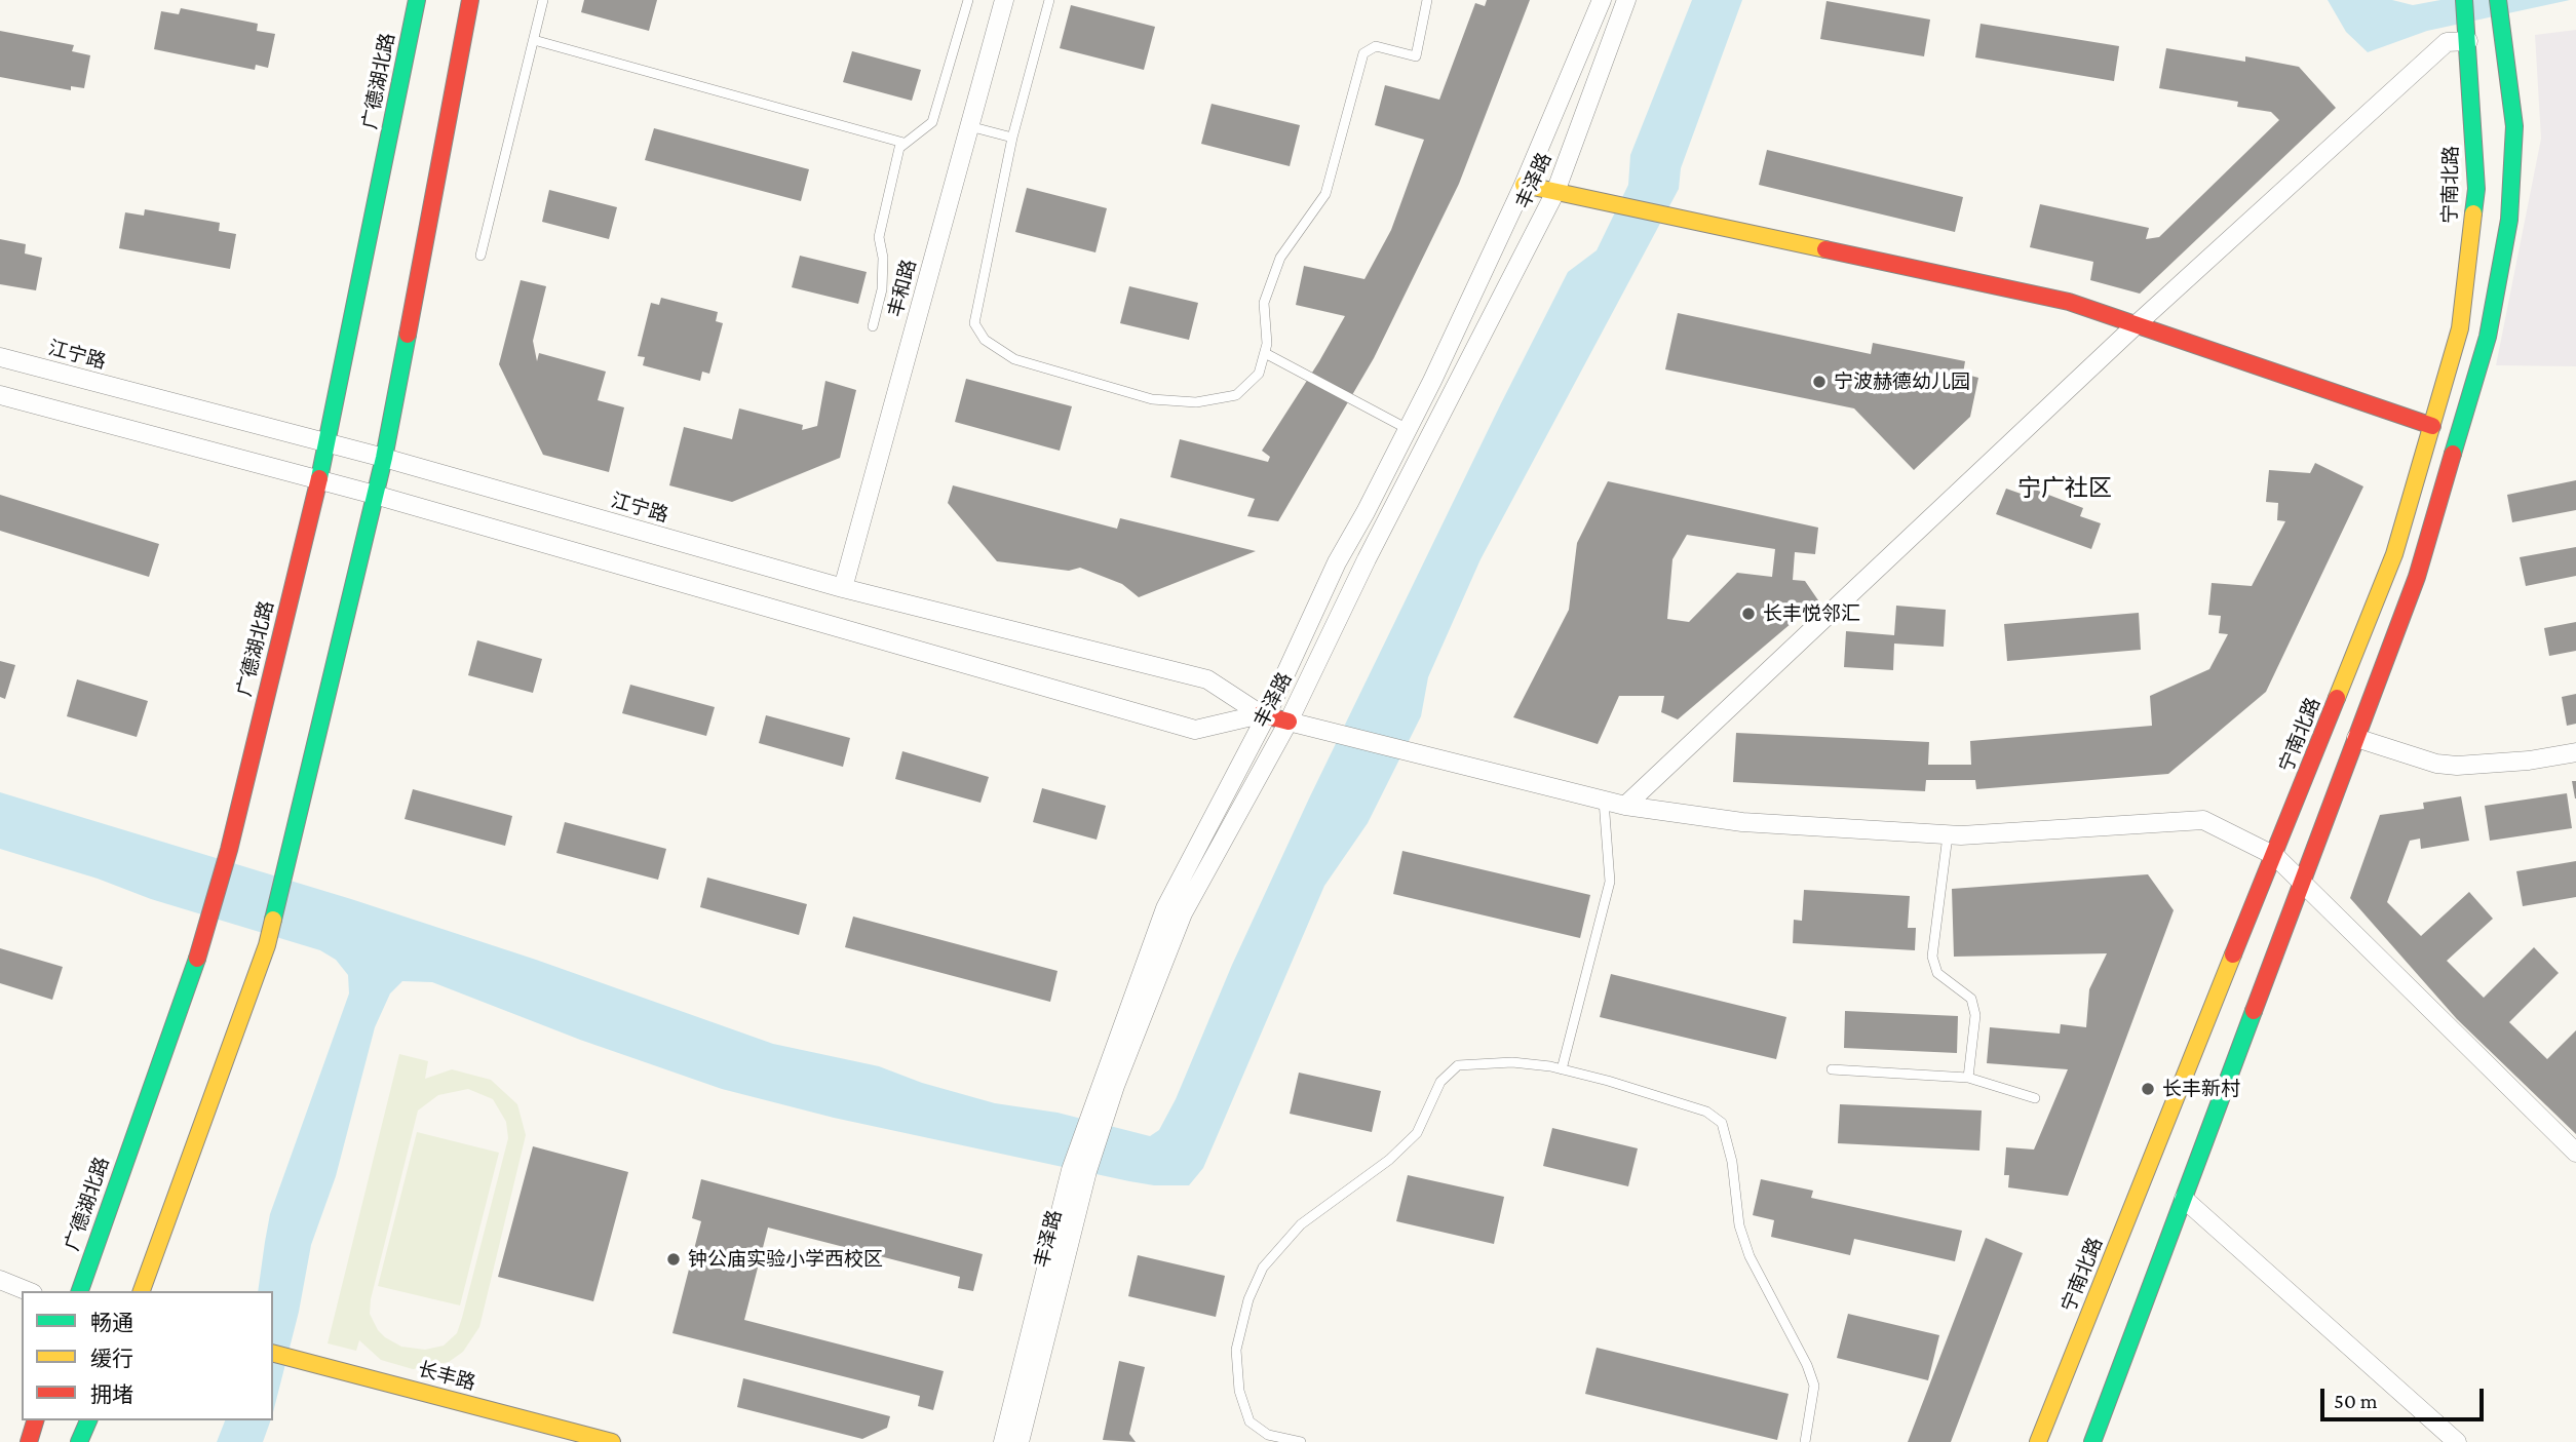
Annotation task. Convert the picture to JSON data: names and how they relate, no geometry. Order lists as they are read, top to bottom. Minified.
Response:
{"streets":{"main road":["广德湖北路","宁南北路","江宁路","长丰路"],"street":["丰泽路","丰和路"]},"crossings":[["广德湖北路","江宁路"],["丰泽路","江宁路"],["丰和路","江宁路"]],"districts":["宁广社区"],"places":["宁波赫德幼儿园","长丰悦邻汇","长丰新村","钟公庙实验小学西校区"],"legend":["畅通","缓行","拥堵"],"scale_bar":"50 m"}
